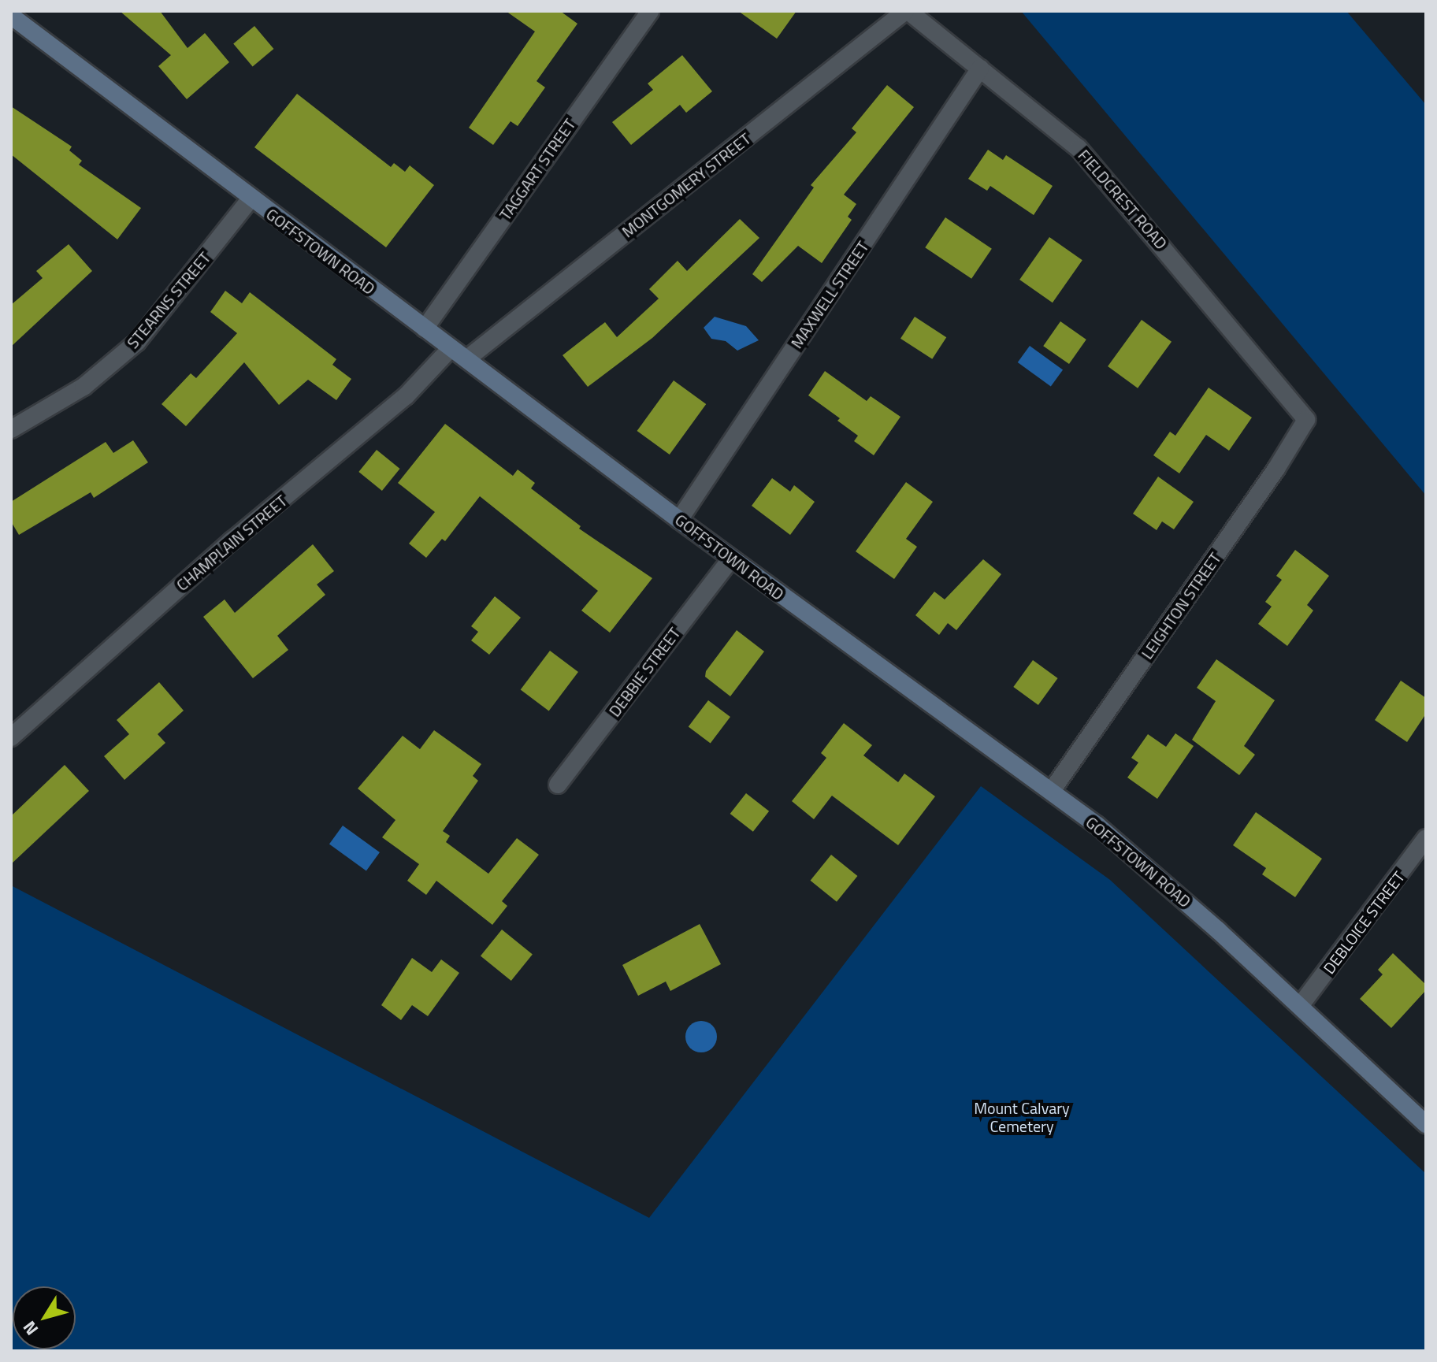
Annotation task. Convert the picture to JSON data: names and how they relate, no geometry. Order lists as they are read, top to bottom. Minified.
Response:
{"streets":{"main road":["GOFFSTOWN ROAD"],"street":["TAGGART STREET","MONTGOMERY STREET","FIELDCREST ROAD","MAXWELL STREET","STEARNS STREET","CHAMPLAIN STREET","LEIGHTON STREET","DEBBIE STREET","DEBLOICE STREET"]},"crossings":[["TAGGART STREET","GOFFSTOWN ROAD"],["MONTGOMERY STREET","FIELDCREST ROAD"],["MONTGOMERY STREET","GOFFSTOWN ROAD"],["FIELDCREST ROAD","MAXWELL STREET"],["FIELDCREST ROAD","LEIGHTON STREET"],["GOFFSTOWN ROAD","MAXWELL STREET"],["GOFFSTOWN ROAD","STEARNS STREET"],["GOFFSTOWN ROAD","CHAMPLAIN STREET"],["GOFFSTOWN ROAD","LEIGHTON STREET"],["GOFFSTOWN ROAD","DEBBIE STREET"],["GOFFSTOWN ROAD","DEBLOICE STREET"]],"parks":["Mount Calvary Cemetery"],"north":"bottom left"}
